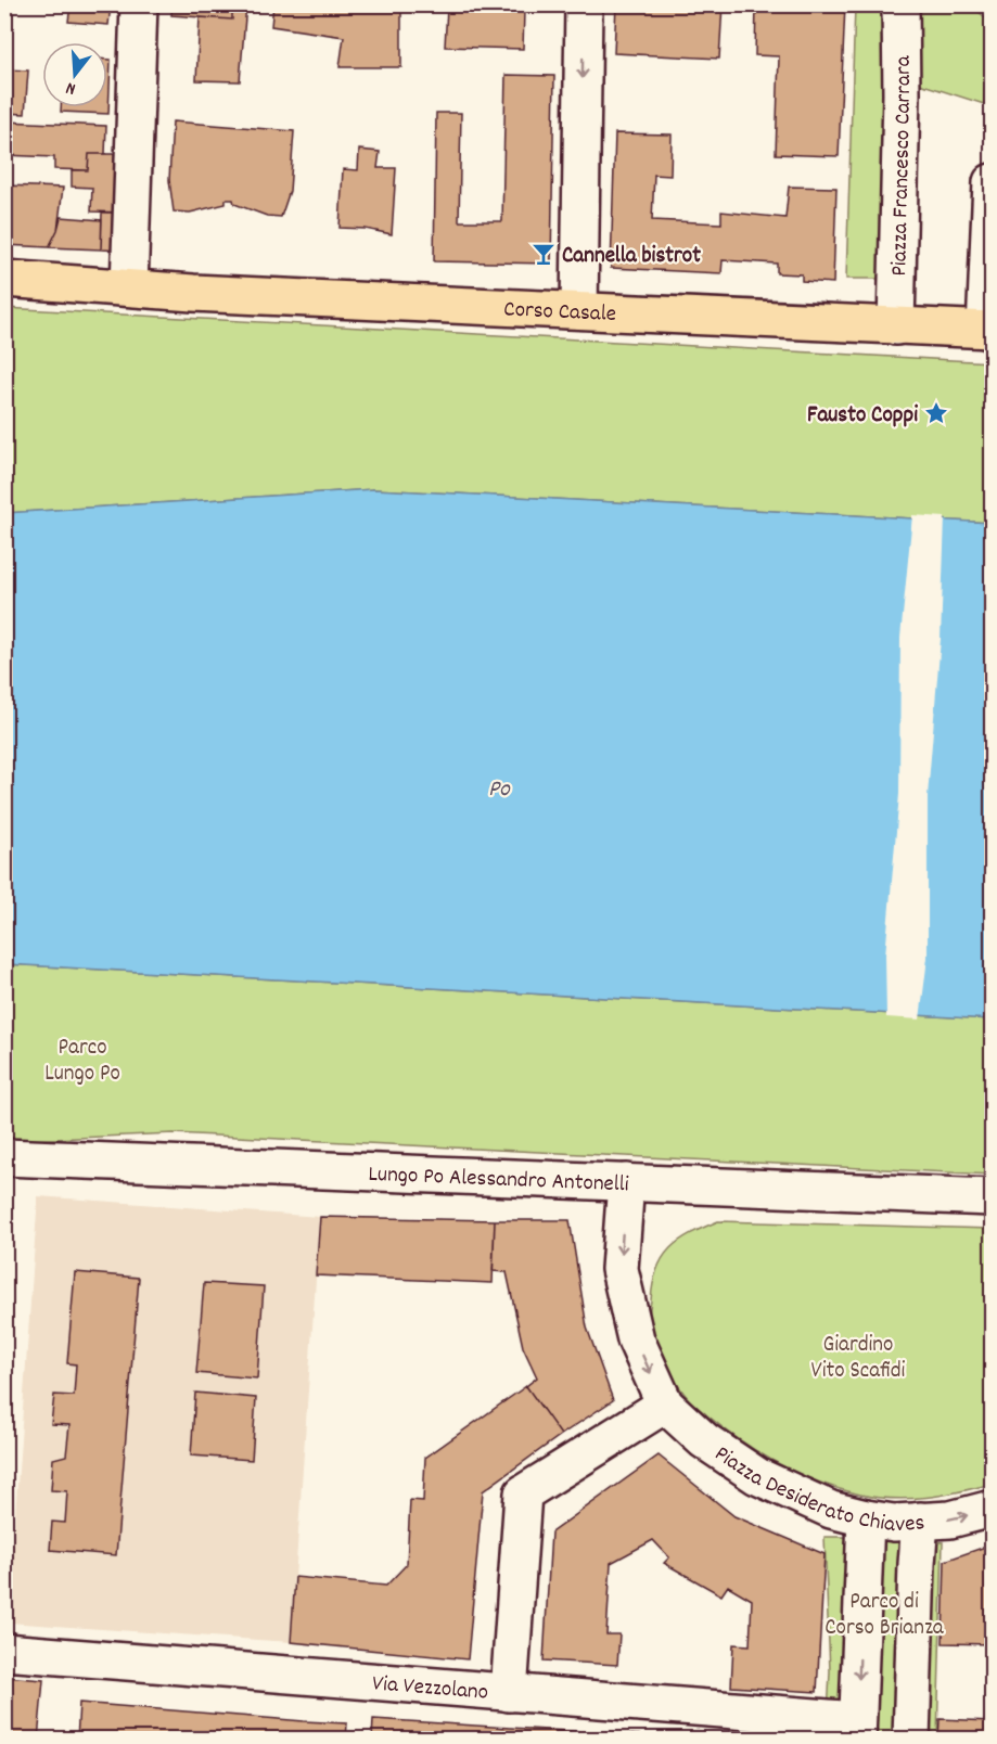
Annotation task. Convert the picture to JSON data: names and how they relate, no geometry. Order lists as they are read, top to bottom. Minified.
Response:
{"streets":{"main road":["Corso Casale"],"street":["Piazza Francesco Carrara","Lungo Po Alessandro Antonelli","Piazza Desiderato Chiaves","Via Vezzolano"]},"crossings":[["Piazza Francesco Carrara","Corso Casale"],["Lungo Po Alessandro Antonelli","Piazza Desiderato Chiaves"]],"water":["Po"],"parks":["Parco Lungo Po","Giardino Vito Scafidi","Parco di Corso Brianza"],"places":{"bar":["Cannella bistrot"],"place":["Fausto Coppi"]},"north":"bottom"}
